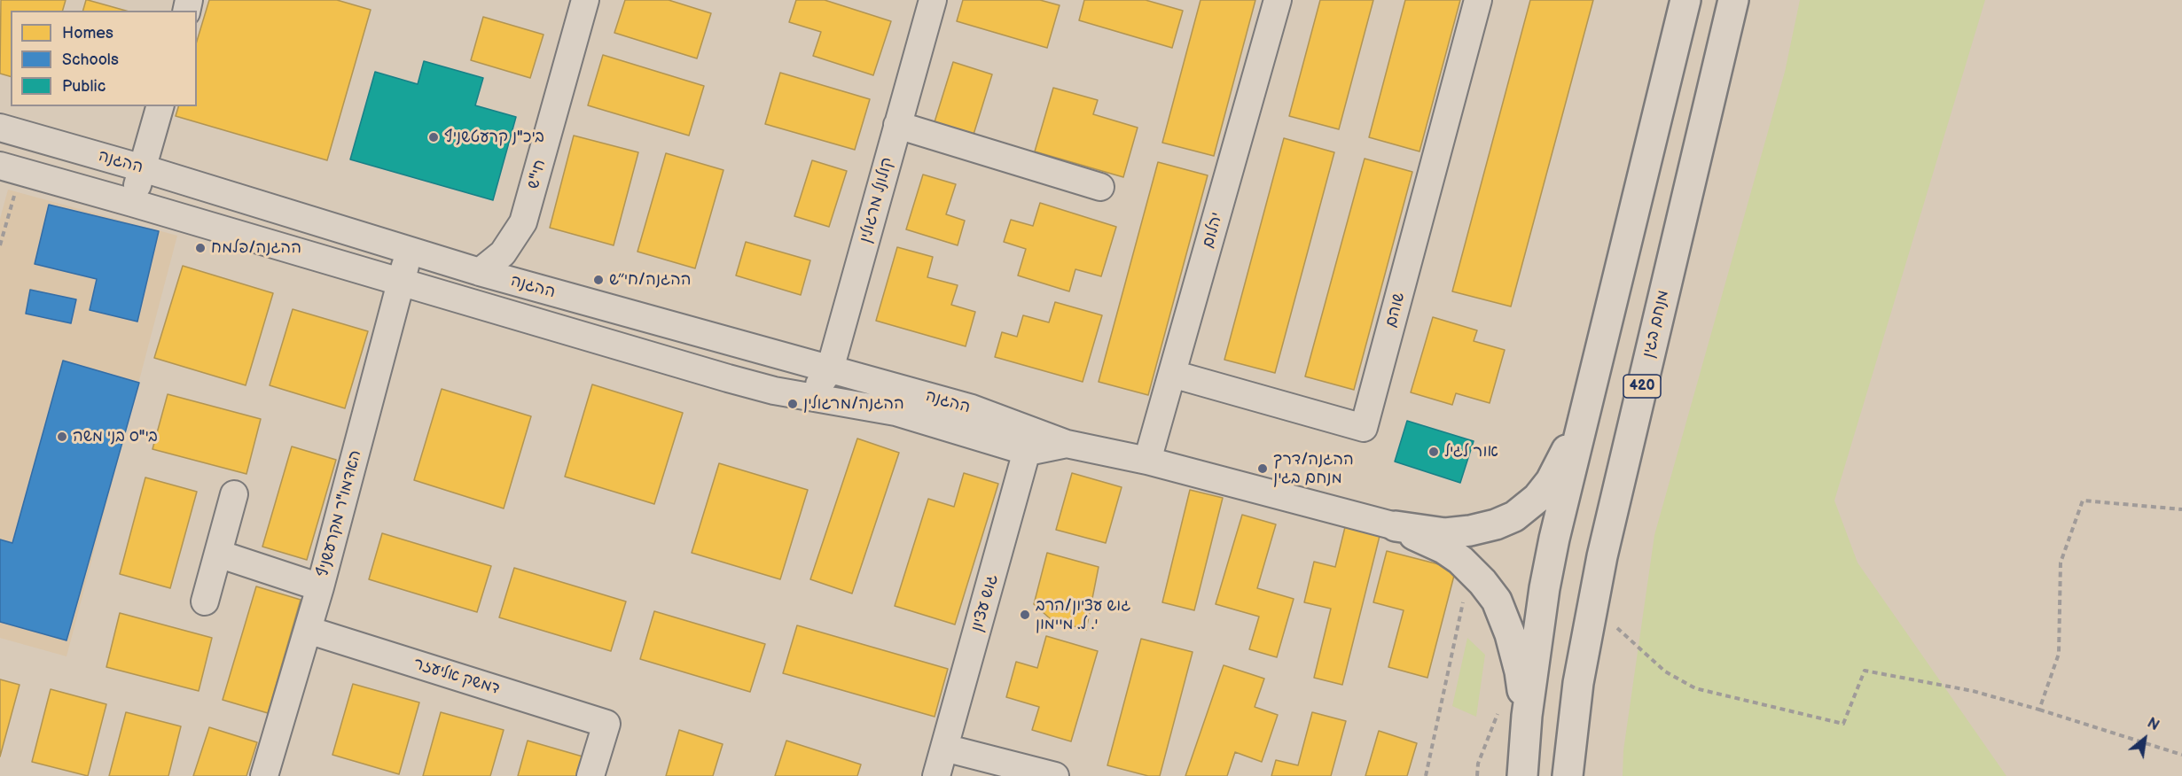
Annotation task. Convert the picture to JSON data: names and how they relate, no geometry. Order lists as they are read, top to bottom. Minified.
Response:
{"streets":{"main road":["מנחם בגין","420"],"street":["ההגנה","חי\"ש","קולונל מרגולין","יהלום","שוהם","האדמו\"ר מקרעשניף","גוש עציון","דמשק אליעזר"]},"crossings":[["ההגנה","חי\"ש"],["ההגנה","קולונל מרגולין"],["ההגנה","יהלום"],["ההגנה","האדמו\"ר מקרעשניף"],["ההגנה","גוש עציון"],["יהלום","שוהם"],["האדמו\"ר מקרעשניף","דמשק אליעזר"]],"places":["ביכ\"נ קרעטשניף","ההגנה/פלמח","ההגנה/חי״ש","ההגנה/מרגולין","בי\"ס בני משה","אור לגיל","ההגנה/דרך מנחם בגין","גוש עציון/הרב י. ל. מיימון"],"legend":["Homes","Schools","Public"],"north":"top right"}
